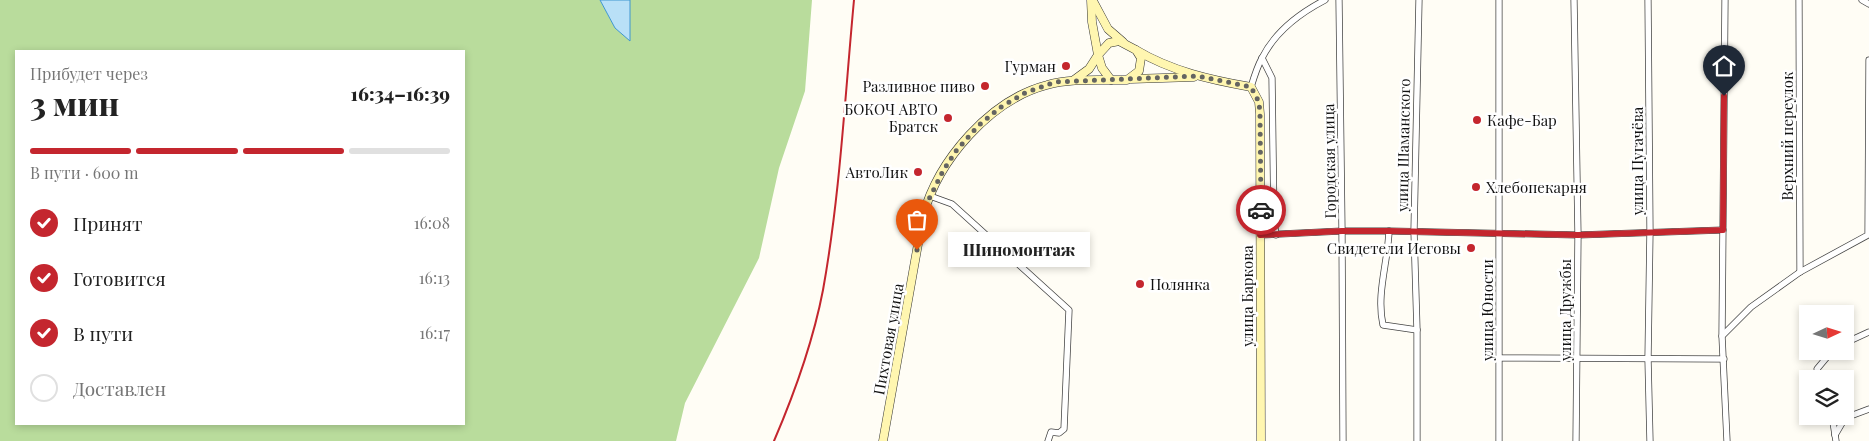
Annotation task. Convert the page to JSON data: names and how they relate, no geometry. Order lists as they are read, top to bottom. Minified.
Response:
{"streets":{"main road":["улица Баркова","Пихтовая улица"],"street":["Верхний переулок","улица Шаманского","Городская улица","улица Пугачёва","улица Юности","улица Дружбы"]},"places":["Гурман","Разливное пиво","БОКОЧ АВТО Братск","Кафе-Бар","АвтоЛик","Хлебопекарня","Свидетели Иеговы","Шиномонтаж","Полянка"],"north":"right","page":{"heading":["3 мин","Прибудет через","16:34–16:39"],"bar":"В пути · 600 m","list":[["Принят","16:08"],["Готовится","16:13"],["В пути","16:17"],"Доставлен"],"bubble":"Шиномонтаж"}}
